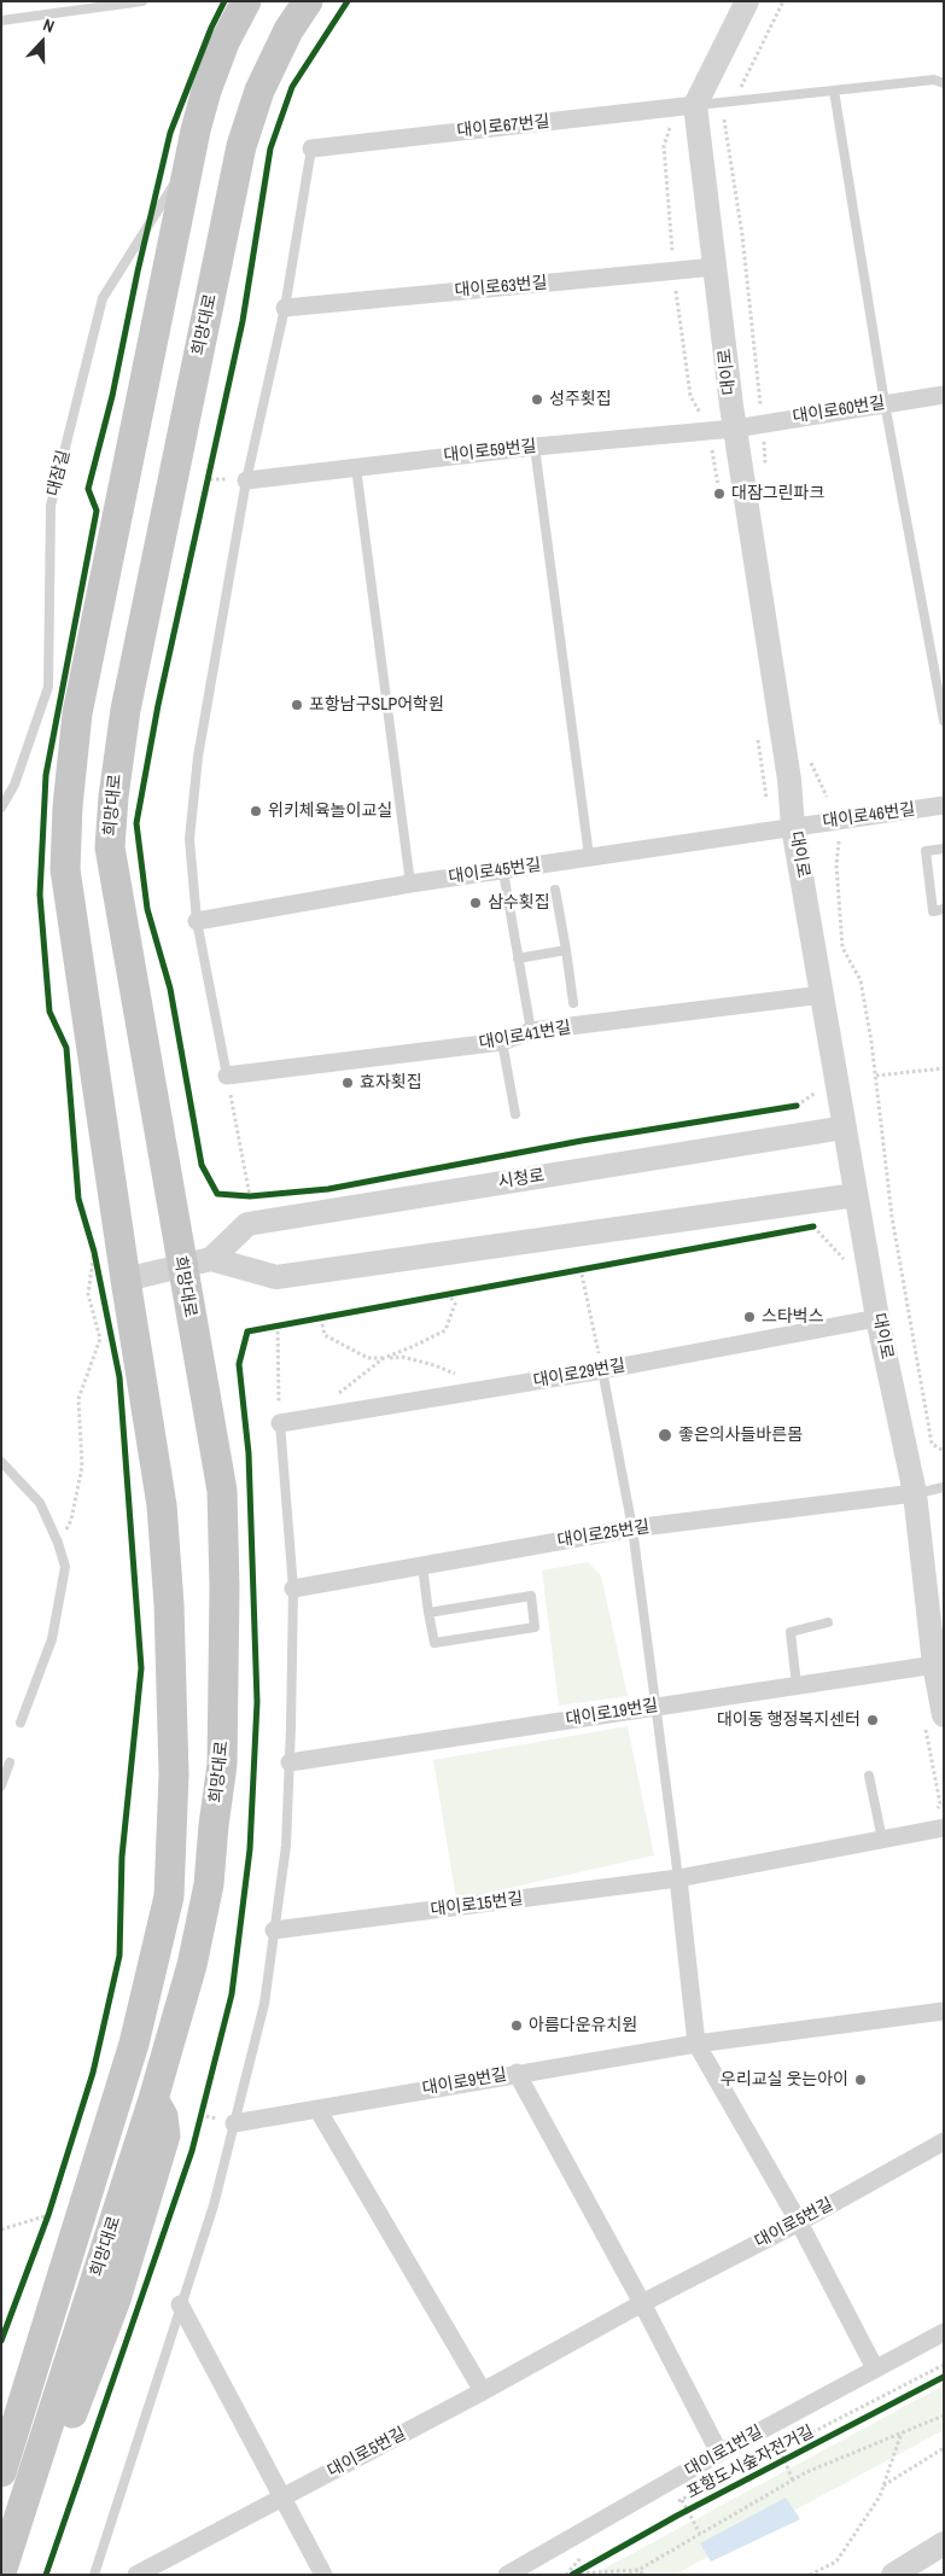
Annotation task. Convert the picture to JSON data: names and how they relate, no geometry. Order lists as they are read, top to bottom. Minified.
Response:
{"streets":{"main road":["희망대로"],"street":["대이로67번길","대이로63번길","대이로","대이로60번길","대이로59번길","대이로46번길","대이로45번길","대이로41번길","시청로","대이로29번길","대이로25번길","대이로19번길","대이로15번길","대이로9번길","대이로5번길","대이로1번길"],"lane":["대잠길"],"cycle path":["포항도시숲자전거길"]},"crossings":[["대이로67번길","대이로"],["대이로63번길","대이로"],["희망대로","대잠길"],["희망대로","시청로"],["대이로","대이로60번길"],["대이로","대이로59번길"],["대이로","대이로46번길"],["대이로","대이로45번길"],["대이로","대이로41번길"],["대이로","시청로"],["대이로","대이로29번길"],["대이로","대이로25번길"],["대이로","대이로19번길"],["대이로60번길","대이로59번길"],["대이로46번길","대이로45번길"]],"places":["성주횟집","대잠그린파크","포항남구SLP어학원","위키체육놀이교실","삼수횟집","효자횟집","스타벅스","좋은의사들바른몸","대이동 행정복지센터","아름다운유치원","우리교실 웃는아이"],"north":"top"}
